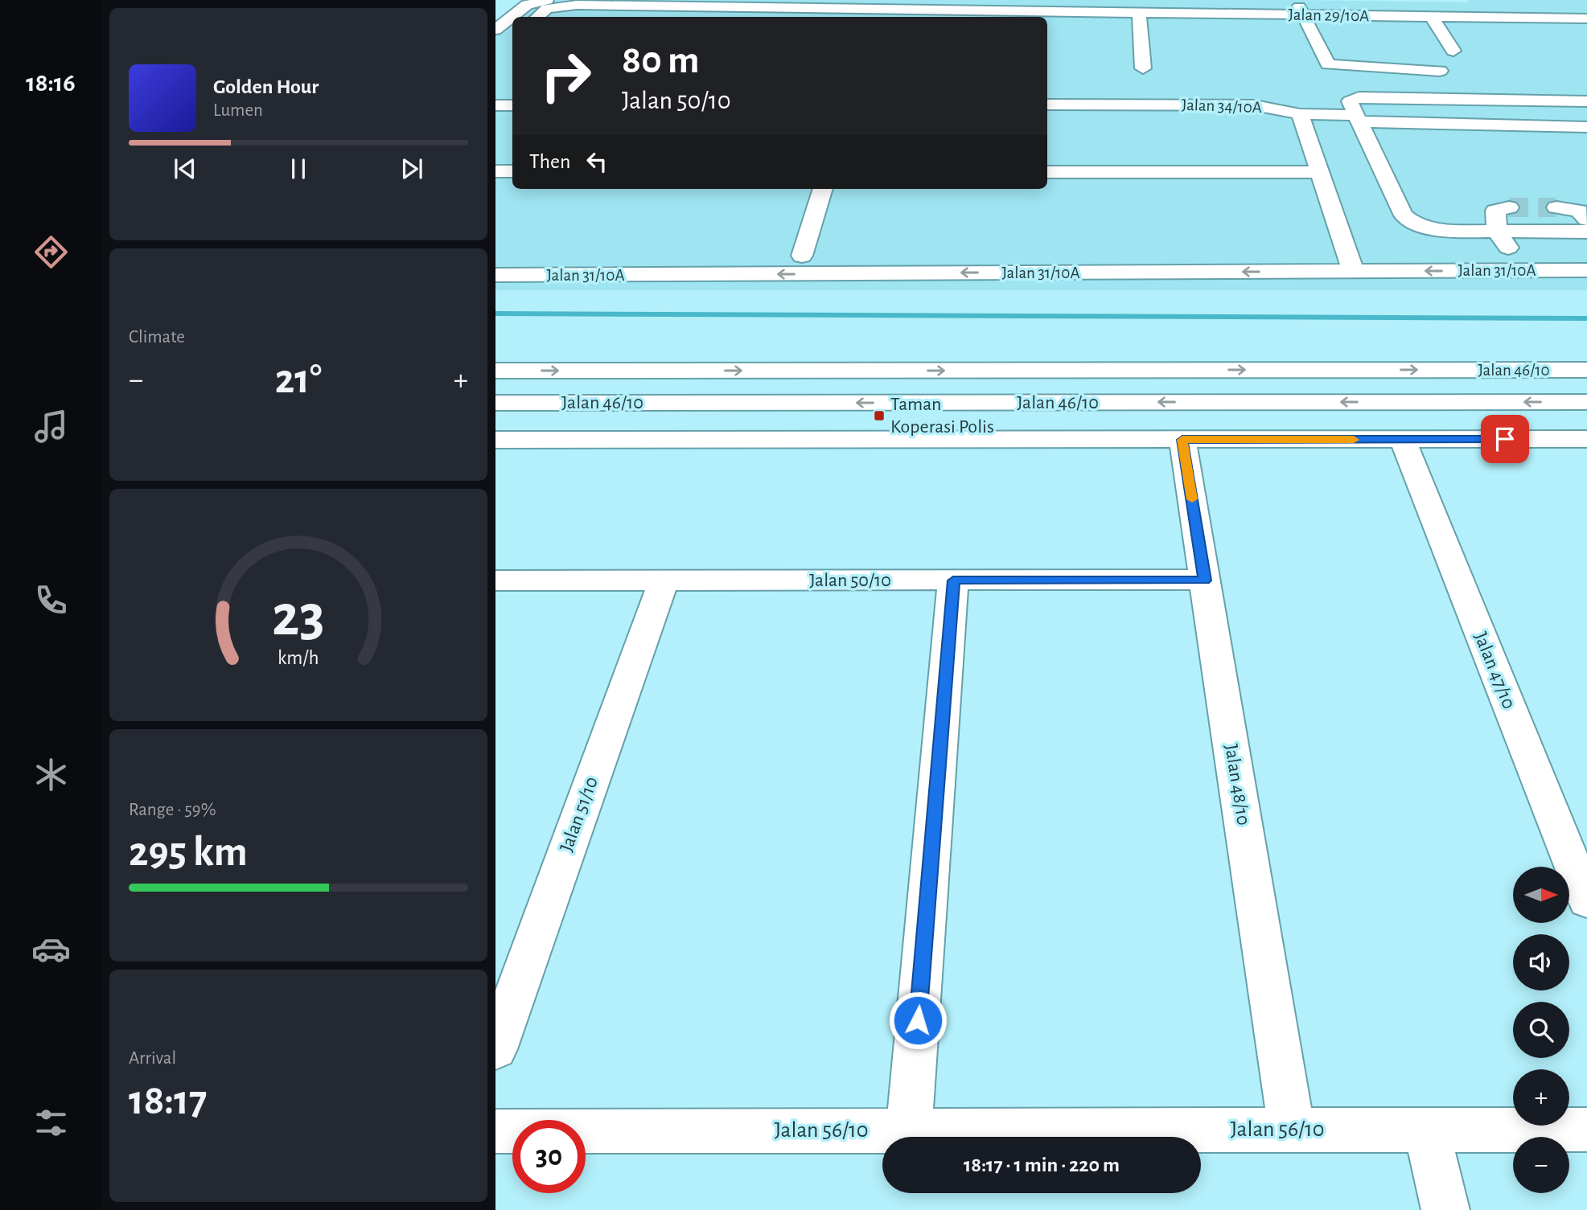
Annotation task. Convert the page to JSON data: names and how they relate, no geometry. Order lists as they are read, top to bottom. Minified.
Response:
{"streets":{"street":["Jalan 29/10A","Jalan 34/10A","Jalan 31/10A","Jalan 46/10","Jalan 50/10","Jalan 47/10","Jalan 48/10","Jalan 51/10","Jalan 56/10"]},"crossings":[["Jalan 46/10","Jalan 47/10"],["Jalan 46/10","Jalan 48/10"],["Jalan 50/10","Jalan 48/10"],["Jalan 50/10","Jalan 51/10"],["Jalan 48/10","Jalan 56/10"]],"places":{"transit":["Taman Koperasi Polis"]},"north":"right","page":{"tabs":"18:16","turn":["80 m","Jalan 50/10"],"song":["Golden Hour","Lumen"],"then":"Then","tile":["Climate",["Range · 59%","295 km"],["Arrival","18:17"]],"heat":["−","21°","+"],"map_buttons":["+","−"],"limit":"30","trip":"18:17 · 1 min · 220 m","gauge":["23","km/h"]}}
